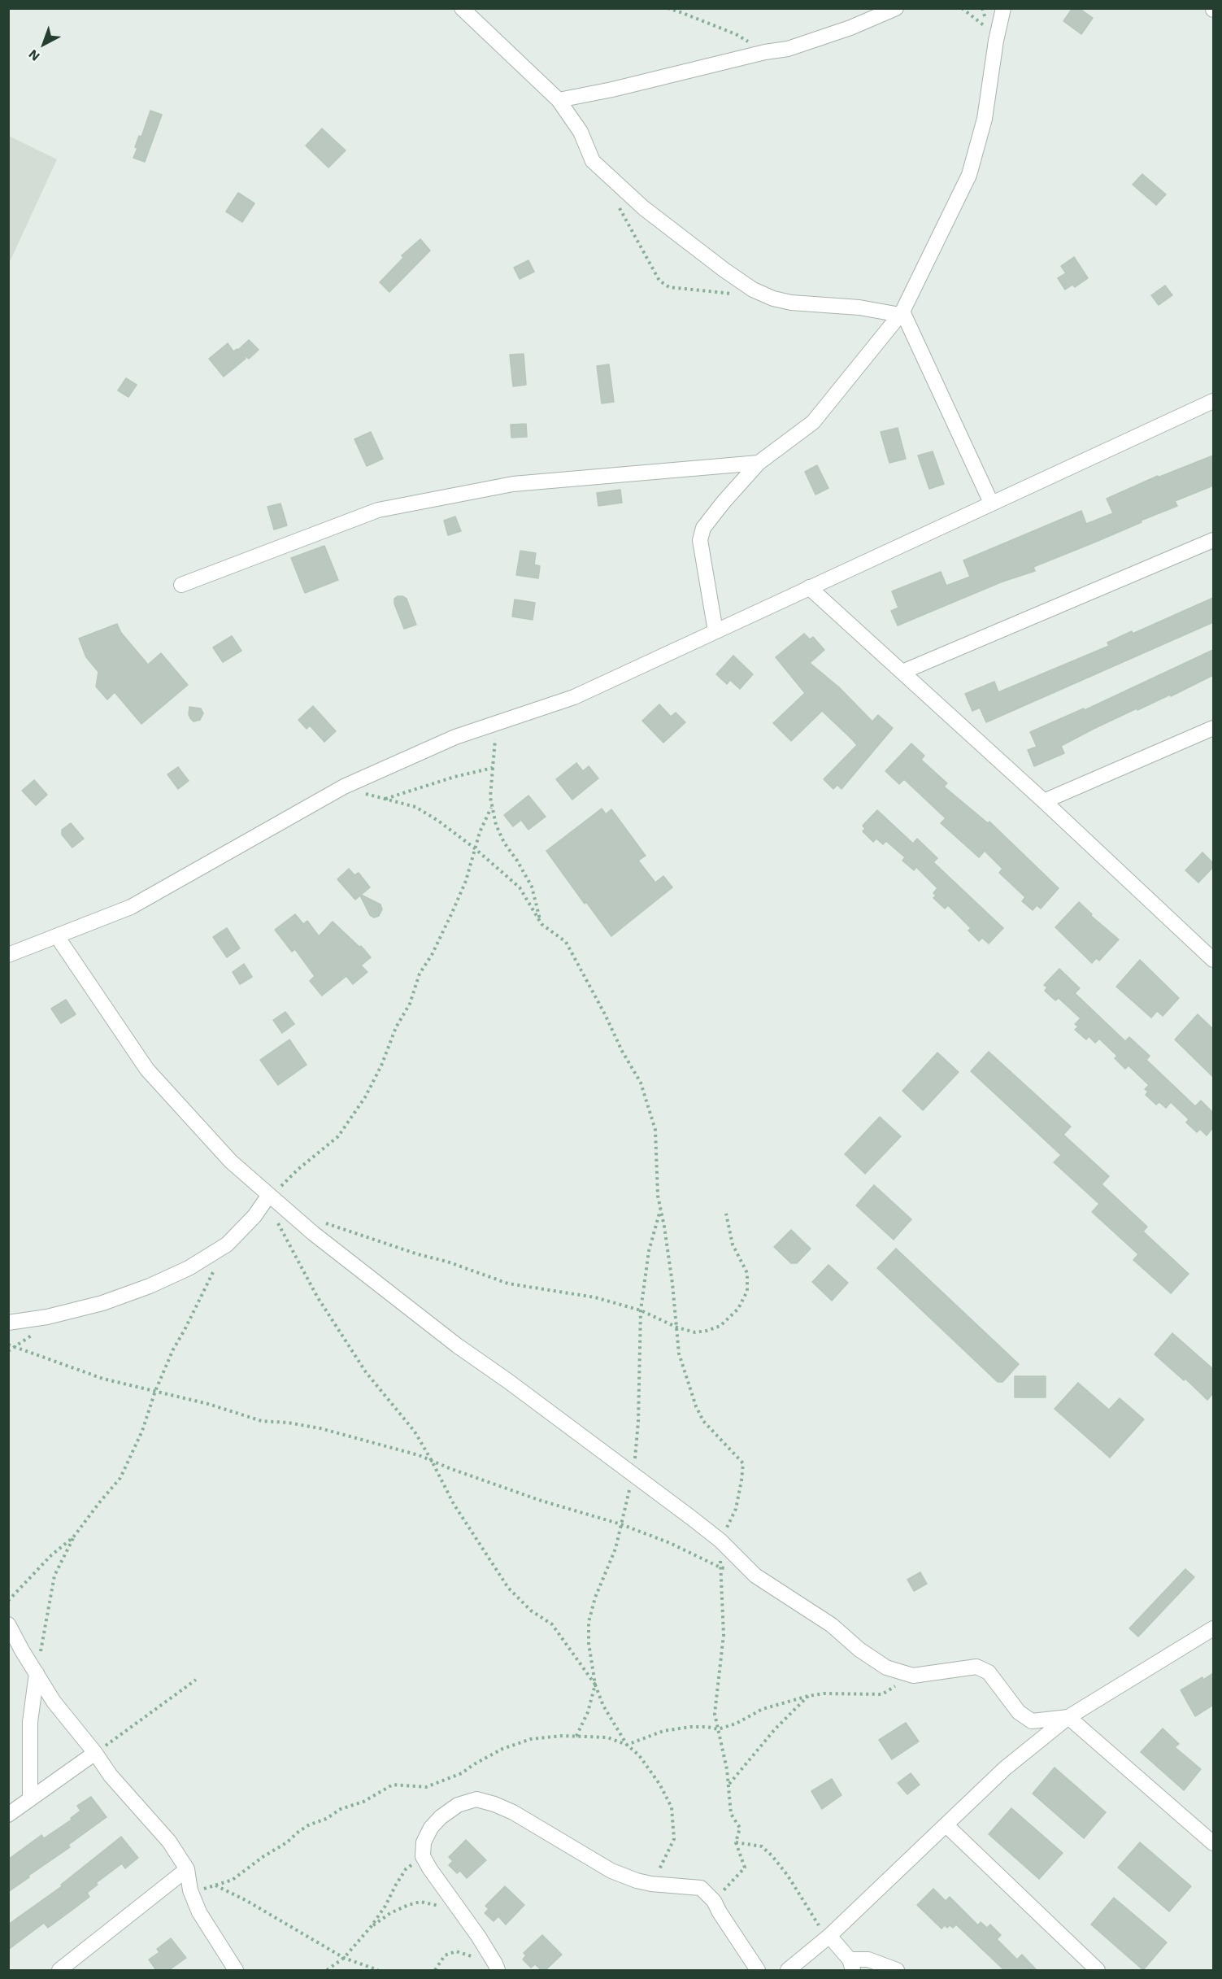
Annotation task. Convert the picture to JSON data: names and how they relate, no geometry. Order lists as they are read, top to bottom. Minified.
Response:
{"north":"bottom left"}
